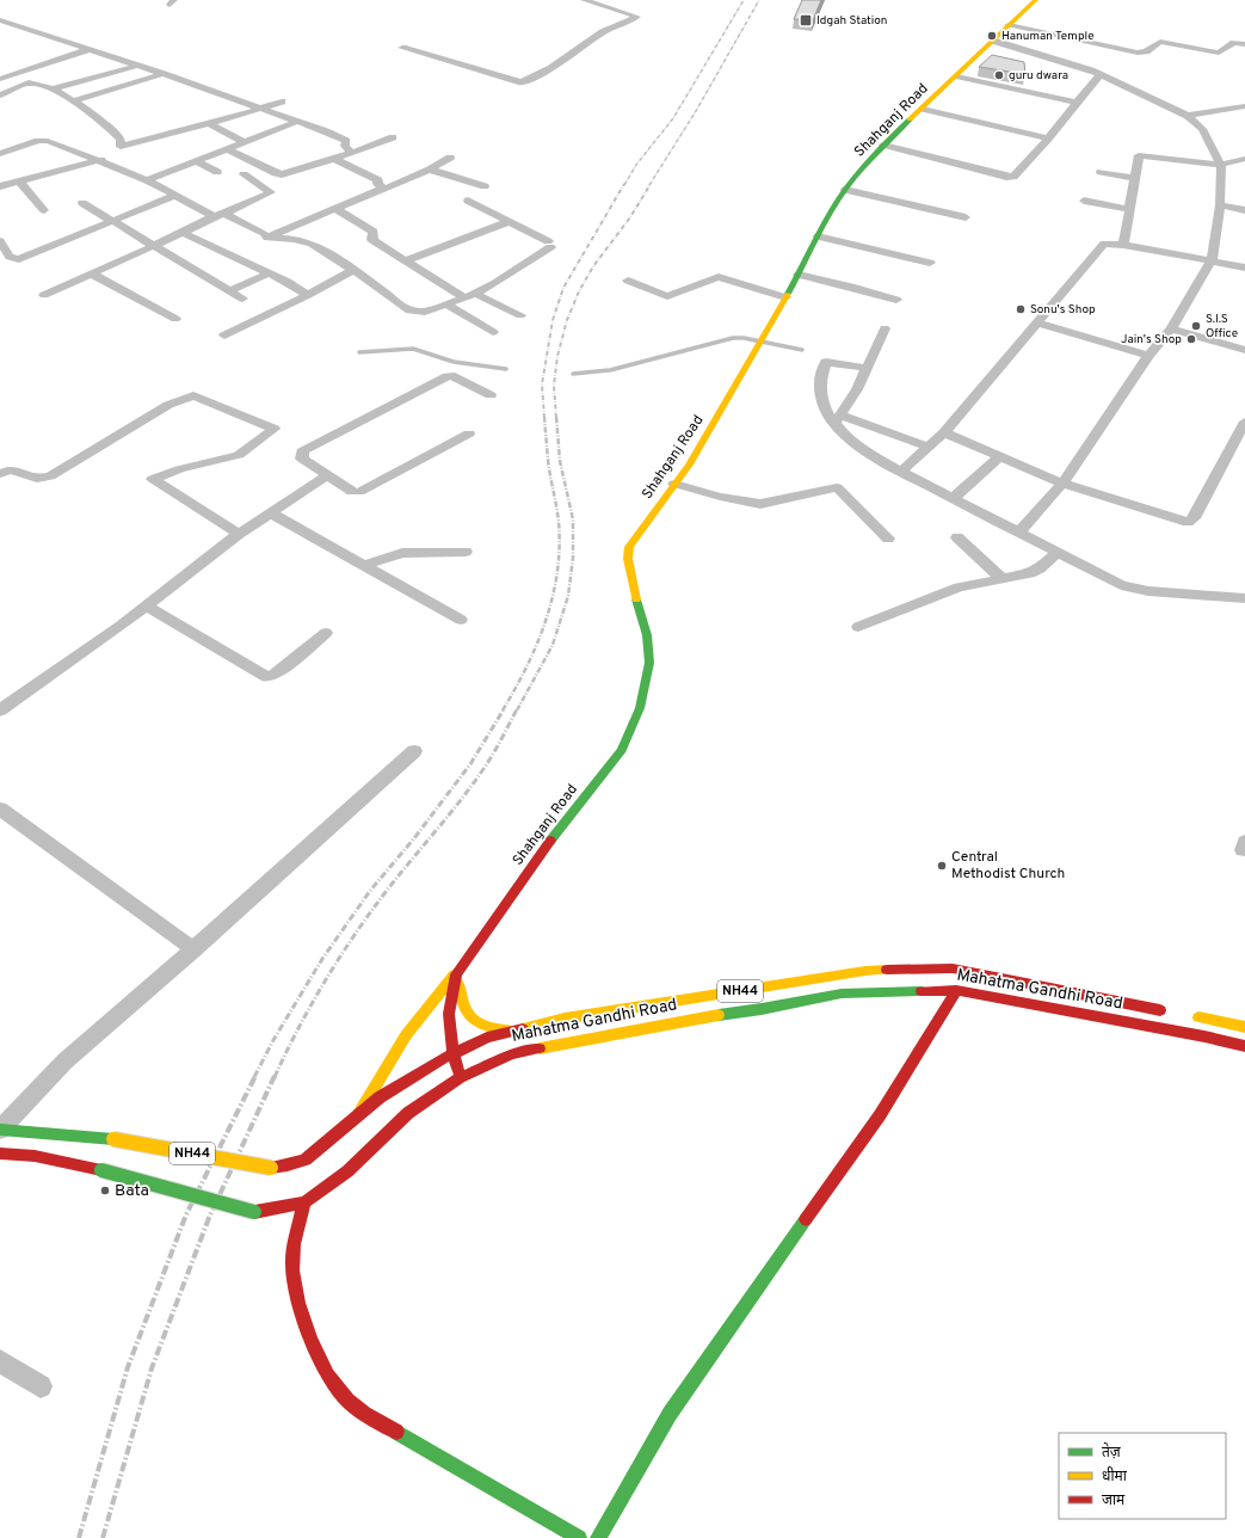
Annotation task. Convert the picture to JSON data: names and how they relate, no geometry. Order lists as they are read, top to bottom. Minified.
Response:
{"streets":{"main road":["Shahganj Road","Mahatma Gandhi Road","NH44"]},"crossings":[["Shahganj Road","Mahatma Gandhi Road"]],"places":{"transit":["Idgah Station"],"other":["Hanuman Temple","guru dwara","Sonu's Shop","S.I.S Office","Jain's Shop","Central Methodist Church","Bata"]},"legend":["तेज़","धीमा","जाम"]}
